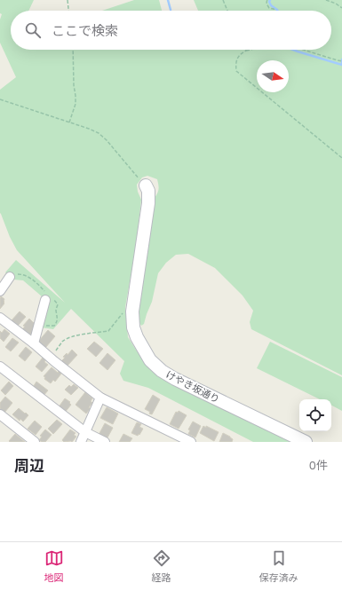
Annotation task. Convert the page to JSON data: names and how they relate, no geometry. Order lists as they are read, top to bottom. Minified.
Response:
{"streets":{"street":["けやき坂通り"]},"north":"right","page":{"search":"ここで検索","heading":["周辺","0件"],"nav":["地図","経路","保存済み"]}}
